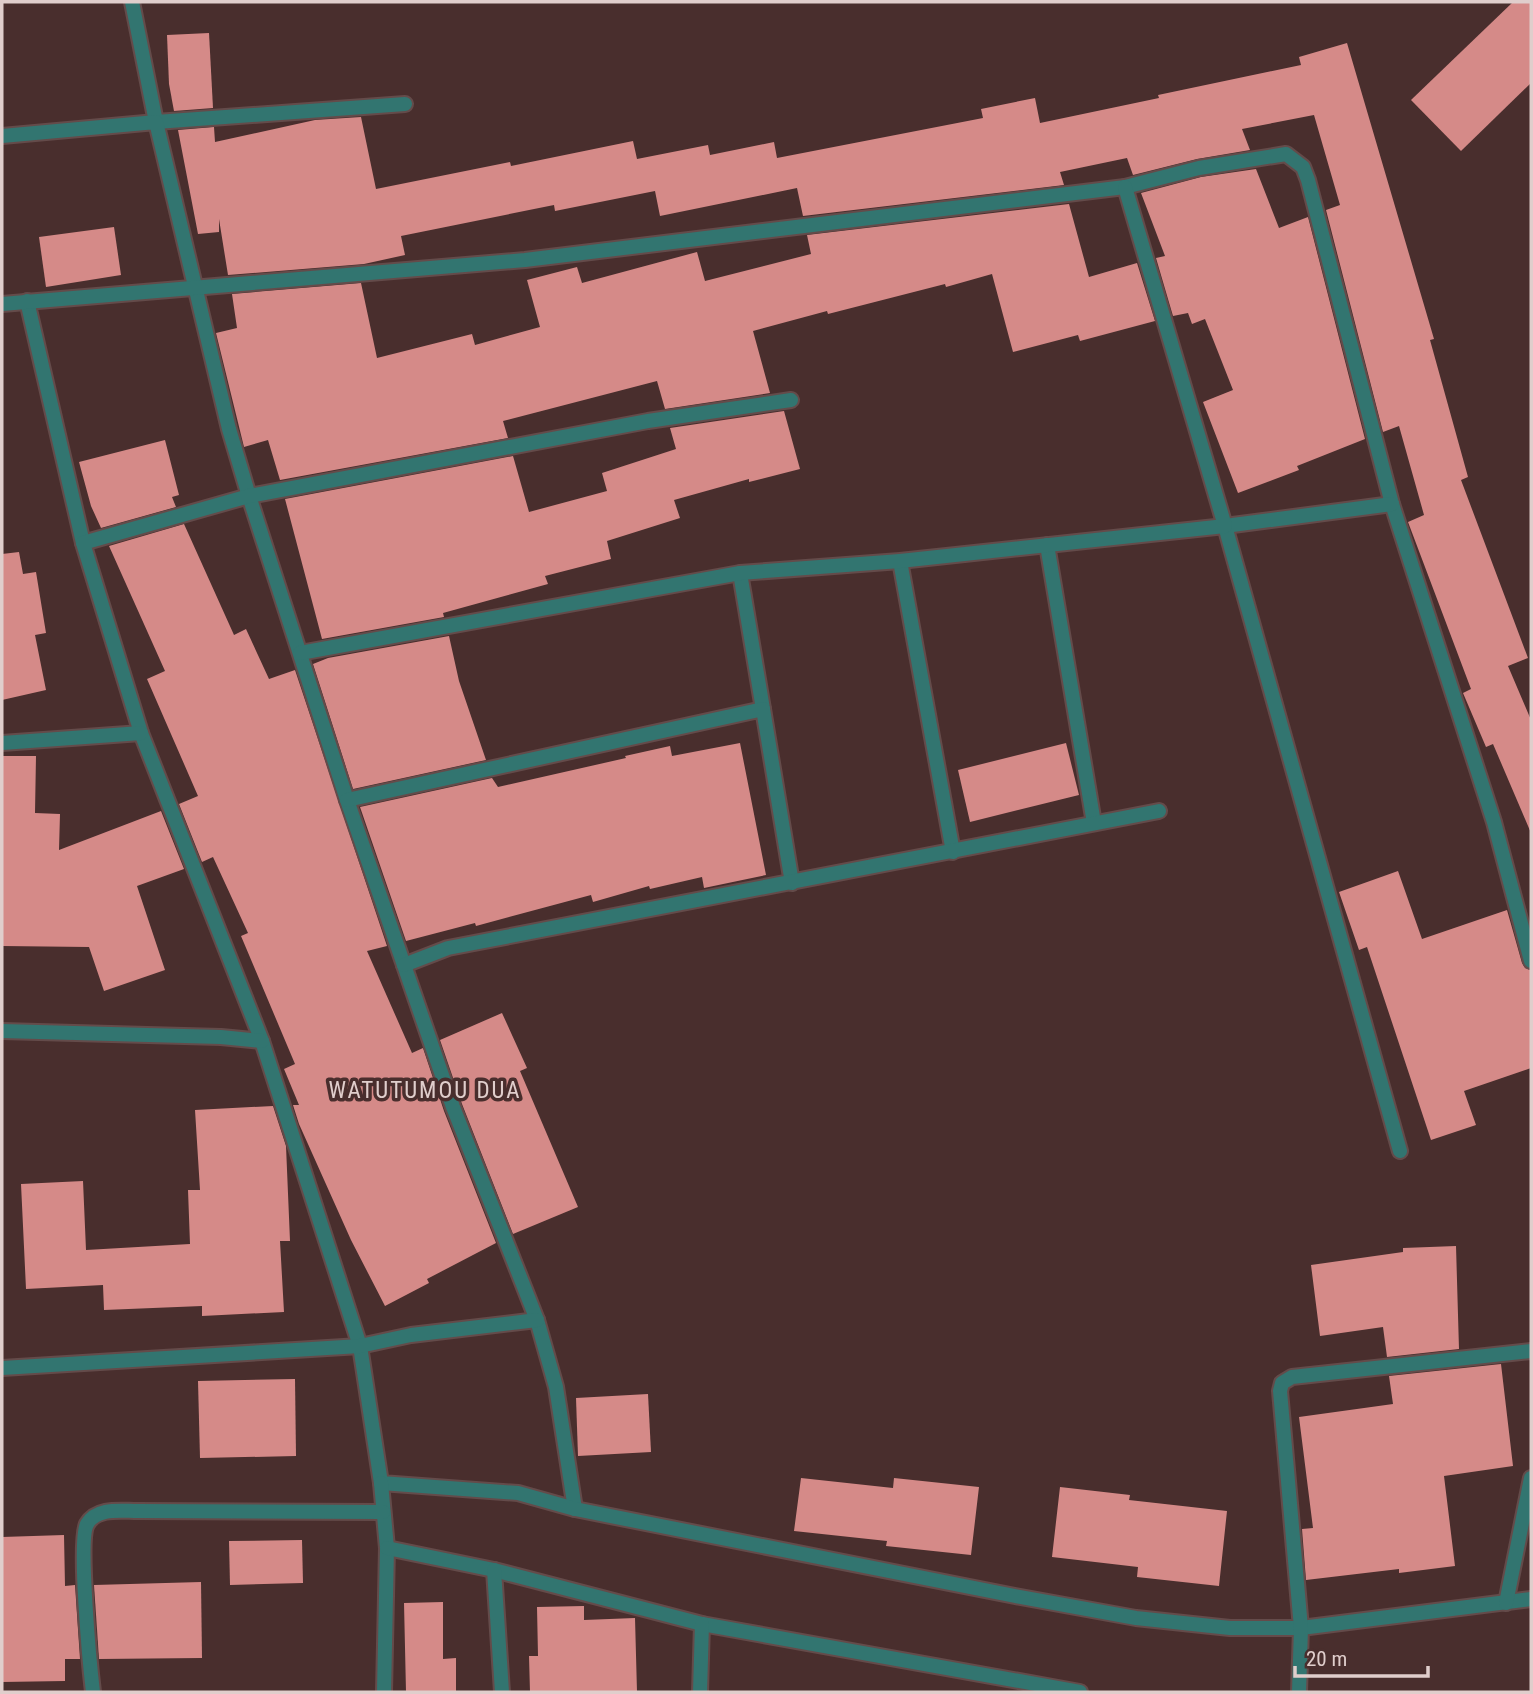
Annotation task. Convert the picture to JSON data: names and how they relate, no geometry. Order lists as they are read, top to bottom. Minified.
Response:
{"districts":["WATUTUMOU DUA"],"scale_bar":"20 m"}
